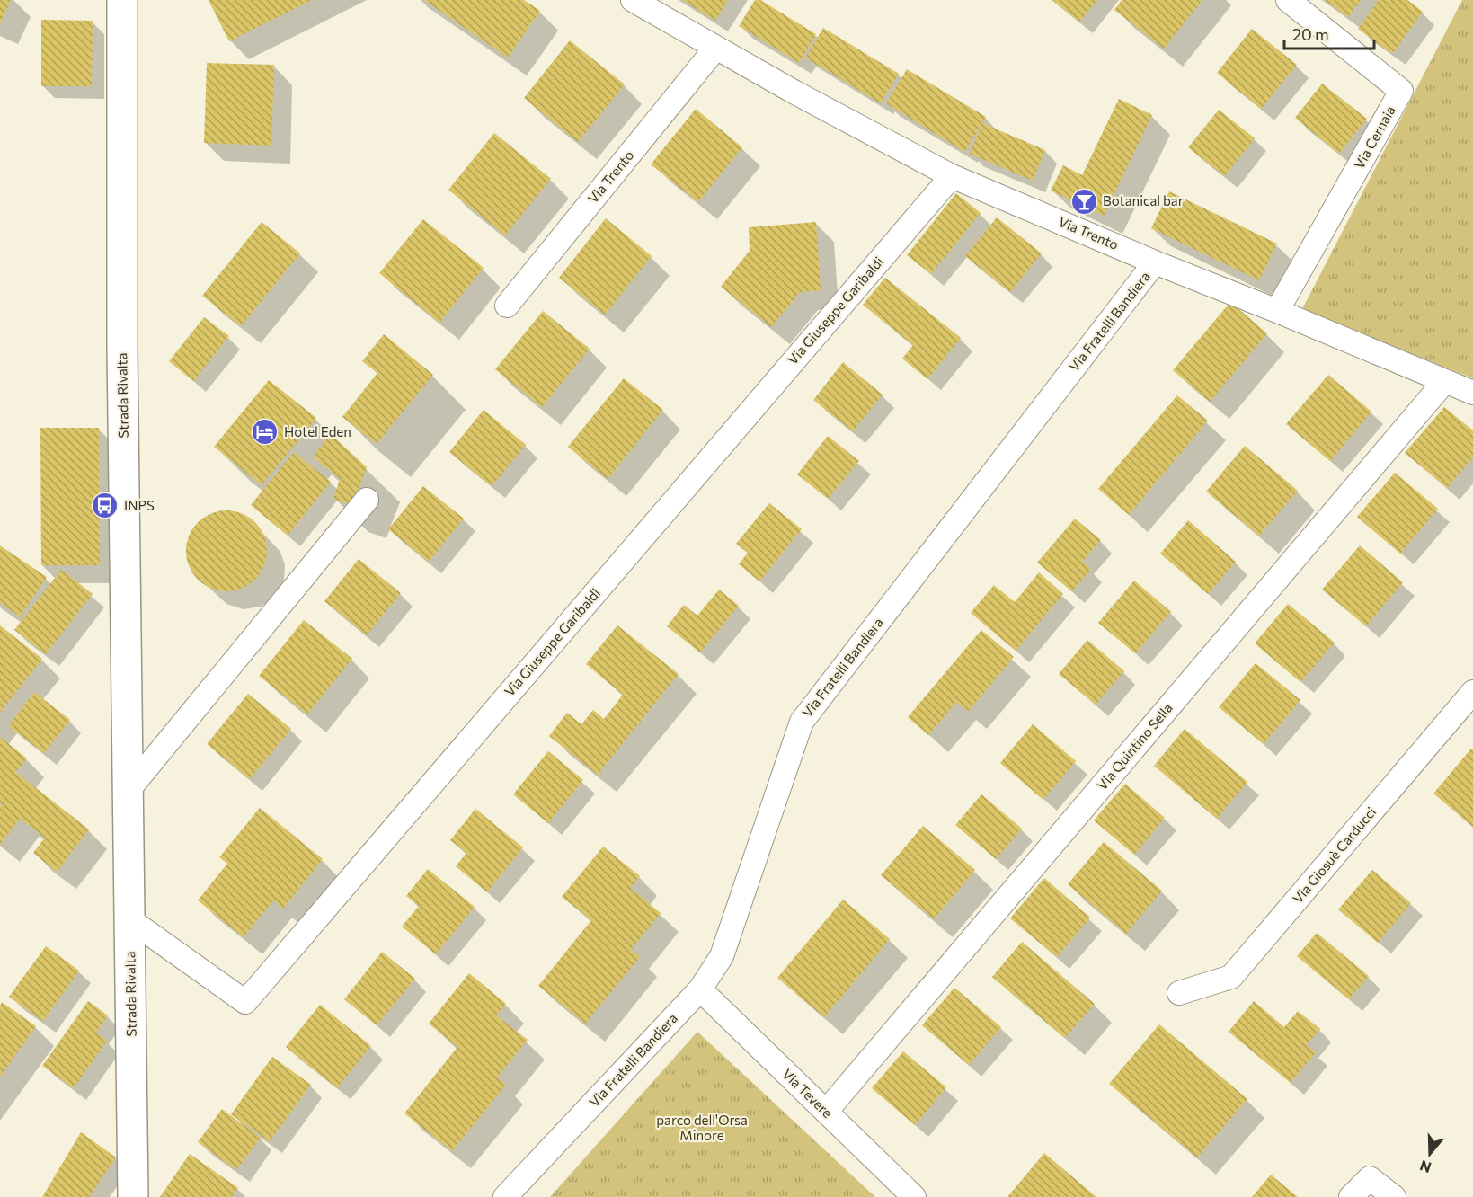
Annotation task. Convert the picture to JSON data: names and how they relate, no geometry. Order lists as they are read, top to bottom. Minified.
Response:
{"streets":{"street":["Via Cernaia","Via Trento","Via Giuseppe Garibaldi","Via Fratelli Bandiera","Strada Rivalta","Via Quintino Sella","Via Giosuè Carducci","Via Tevere"]},"crossings":[["Via Cernaia","Via Trento"],["Via Trento","Via Giuseppe Garibaldi"],["Via Trento","Via Fratelli Bandiera"],["Via Trento","Via Quintino Sella"],["Via Giuseppe Garibaldi","Strada Rivalta"],["Via Fratelli Bandiera","Via Tevere"],["Via Quintino Sella","Via Tevere"]],"parks":["parco dell'Orsa Minore"],"places":{"bar":["Botanical bar"],"hotel":["Hotel Eden"],"bus stop":["INPS"]},"scale_bar":"20 m","north":"bottom"}
